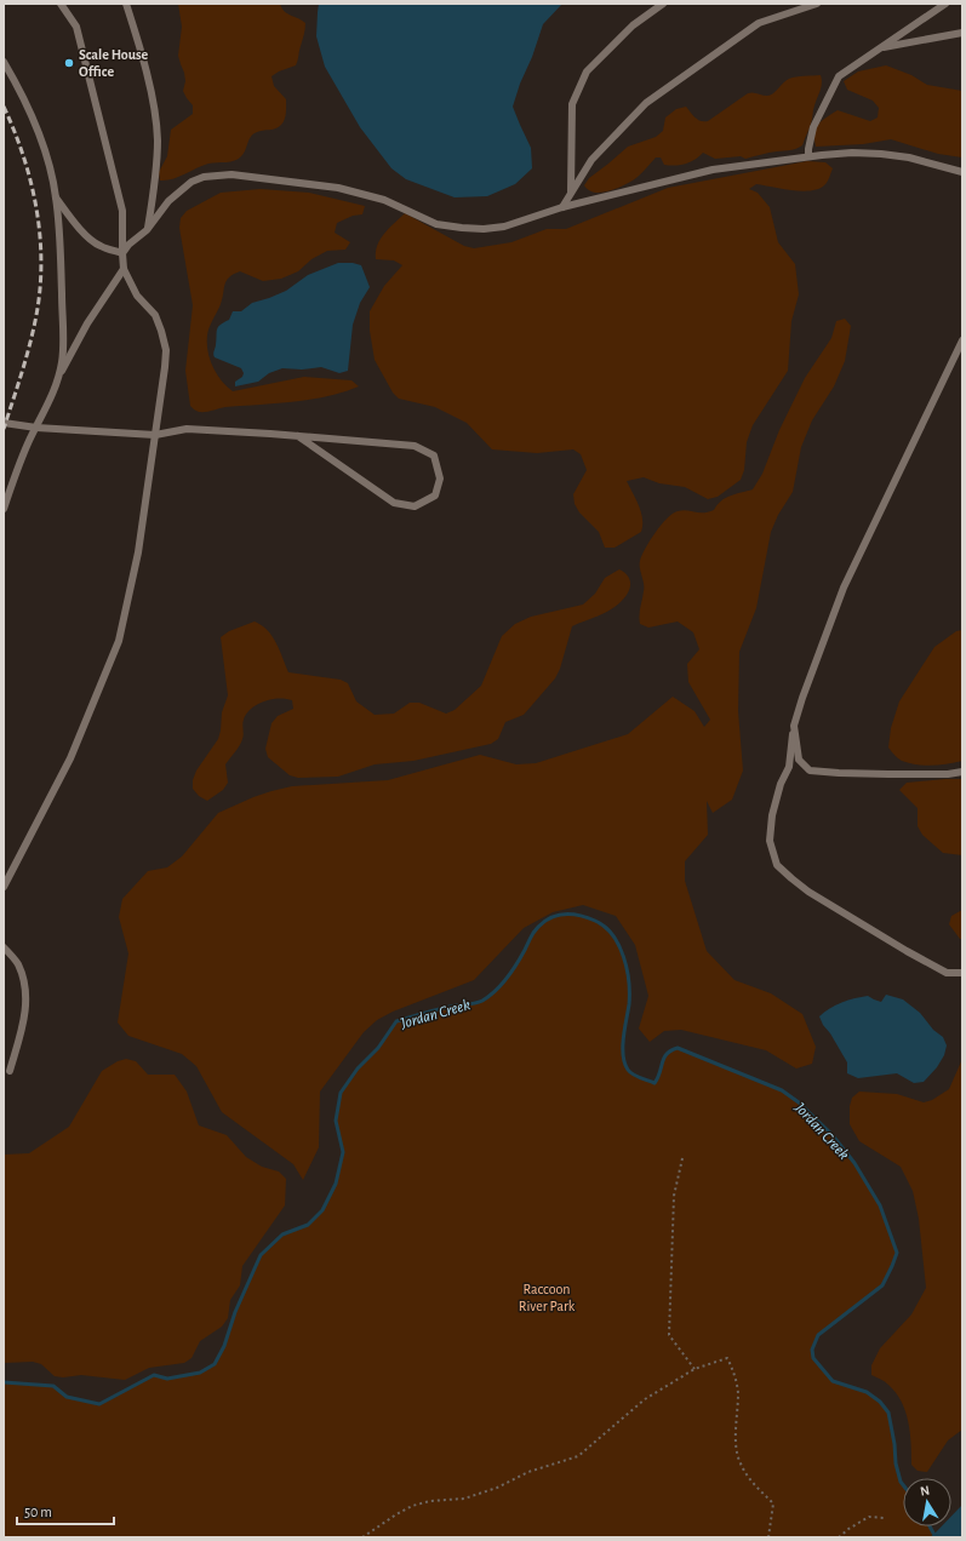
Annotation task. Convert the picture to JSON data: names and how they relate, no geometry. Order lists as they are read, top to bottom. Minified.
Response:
{"water":["Jordan Creek"],"parks":["Raccoon River Park"],"places":["Scale House Office"],"scale_bar":"50 m","north":"top"}
